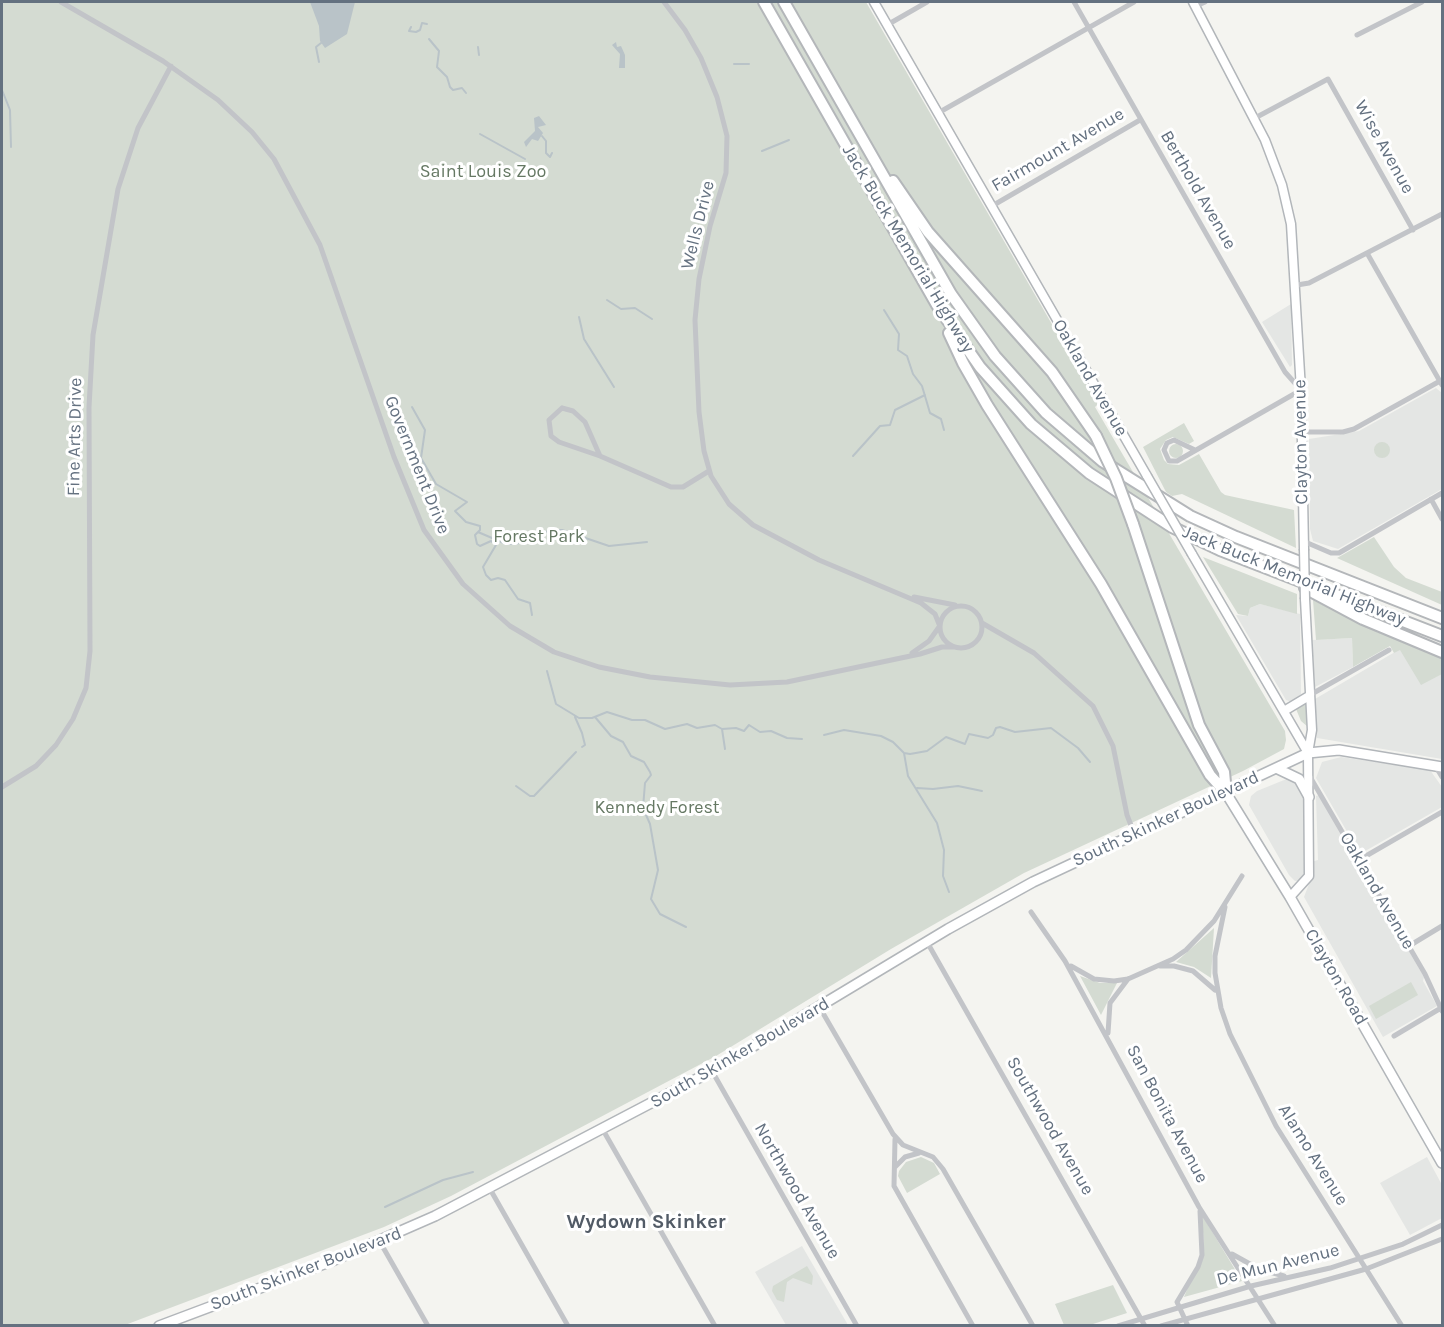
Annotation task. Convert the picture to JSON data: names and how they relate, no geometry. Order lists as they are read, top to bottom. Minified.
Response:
{"streets":{"highway":["Jack Buck Memorial Highway"],"main road":["South Skinker Boulevard","Clayton Road"],"street":["Wise Avenue","Fairmount Avenue","Berthold Avenue","Wells Drive","Oakland Avenue","Fine Arts Drive","Clayton Avenue","Government Drive","San Bonita Avenue","Southwood Avenue","Alamo Avenue","Northwood Avenue","De Mun Avenue"]},"crossings":[["Wise Avenue","Clayton Avenue"],["Fairmount Avenue","Berthold Avenue"],["Fairmount Avenue","Oakland Avenue"],["Berthold Avenue","Clayton Avenue"],["Wells Drive","Government Drive"],["Oakland Avenue","Clayton Avenue"],["Oakland Avenue","South Skinker Boulevard"],["Fine Arts Drive","Government Drive"],["Clayton Avenue","South Skinker Boulevard"],["Clayton Avenue","Clayton Road"],["South Skinker Boulevard","Clayton Road"],["South Skinker Boulevard","Southwood Avenue"],["South Skinker Boulevard","Northwood Avenue"],["San Bonita Avenue","De Mun Avenue"],["Southwood Avenue","De Mun Avenue"],["Alamo Avenue","De Mun Avenue"]],"districts":["Wydown Skinker"],"parks":["Saint Louis Zoo","Forest Park","Kennedy Forest"]}
